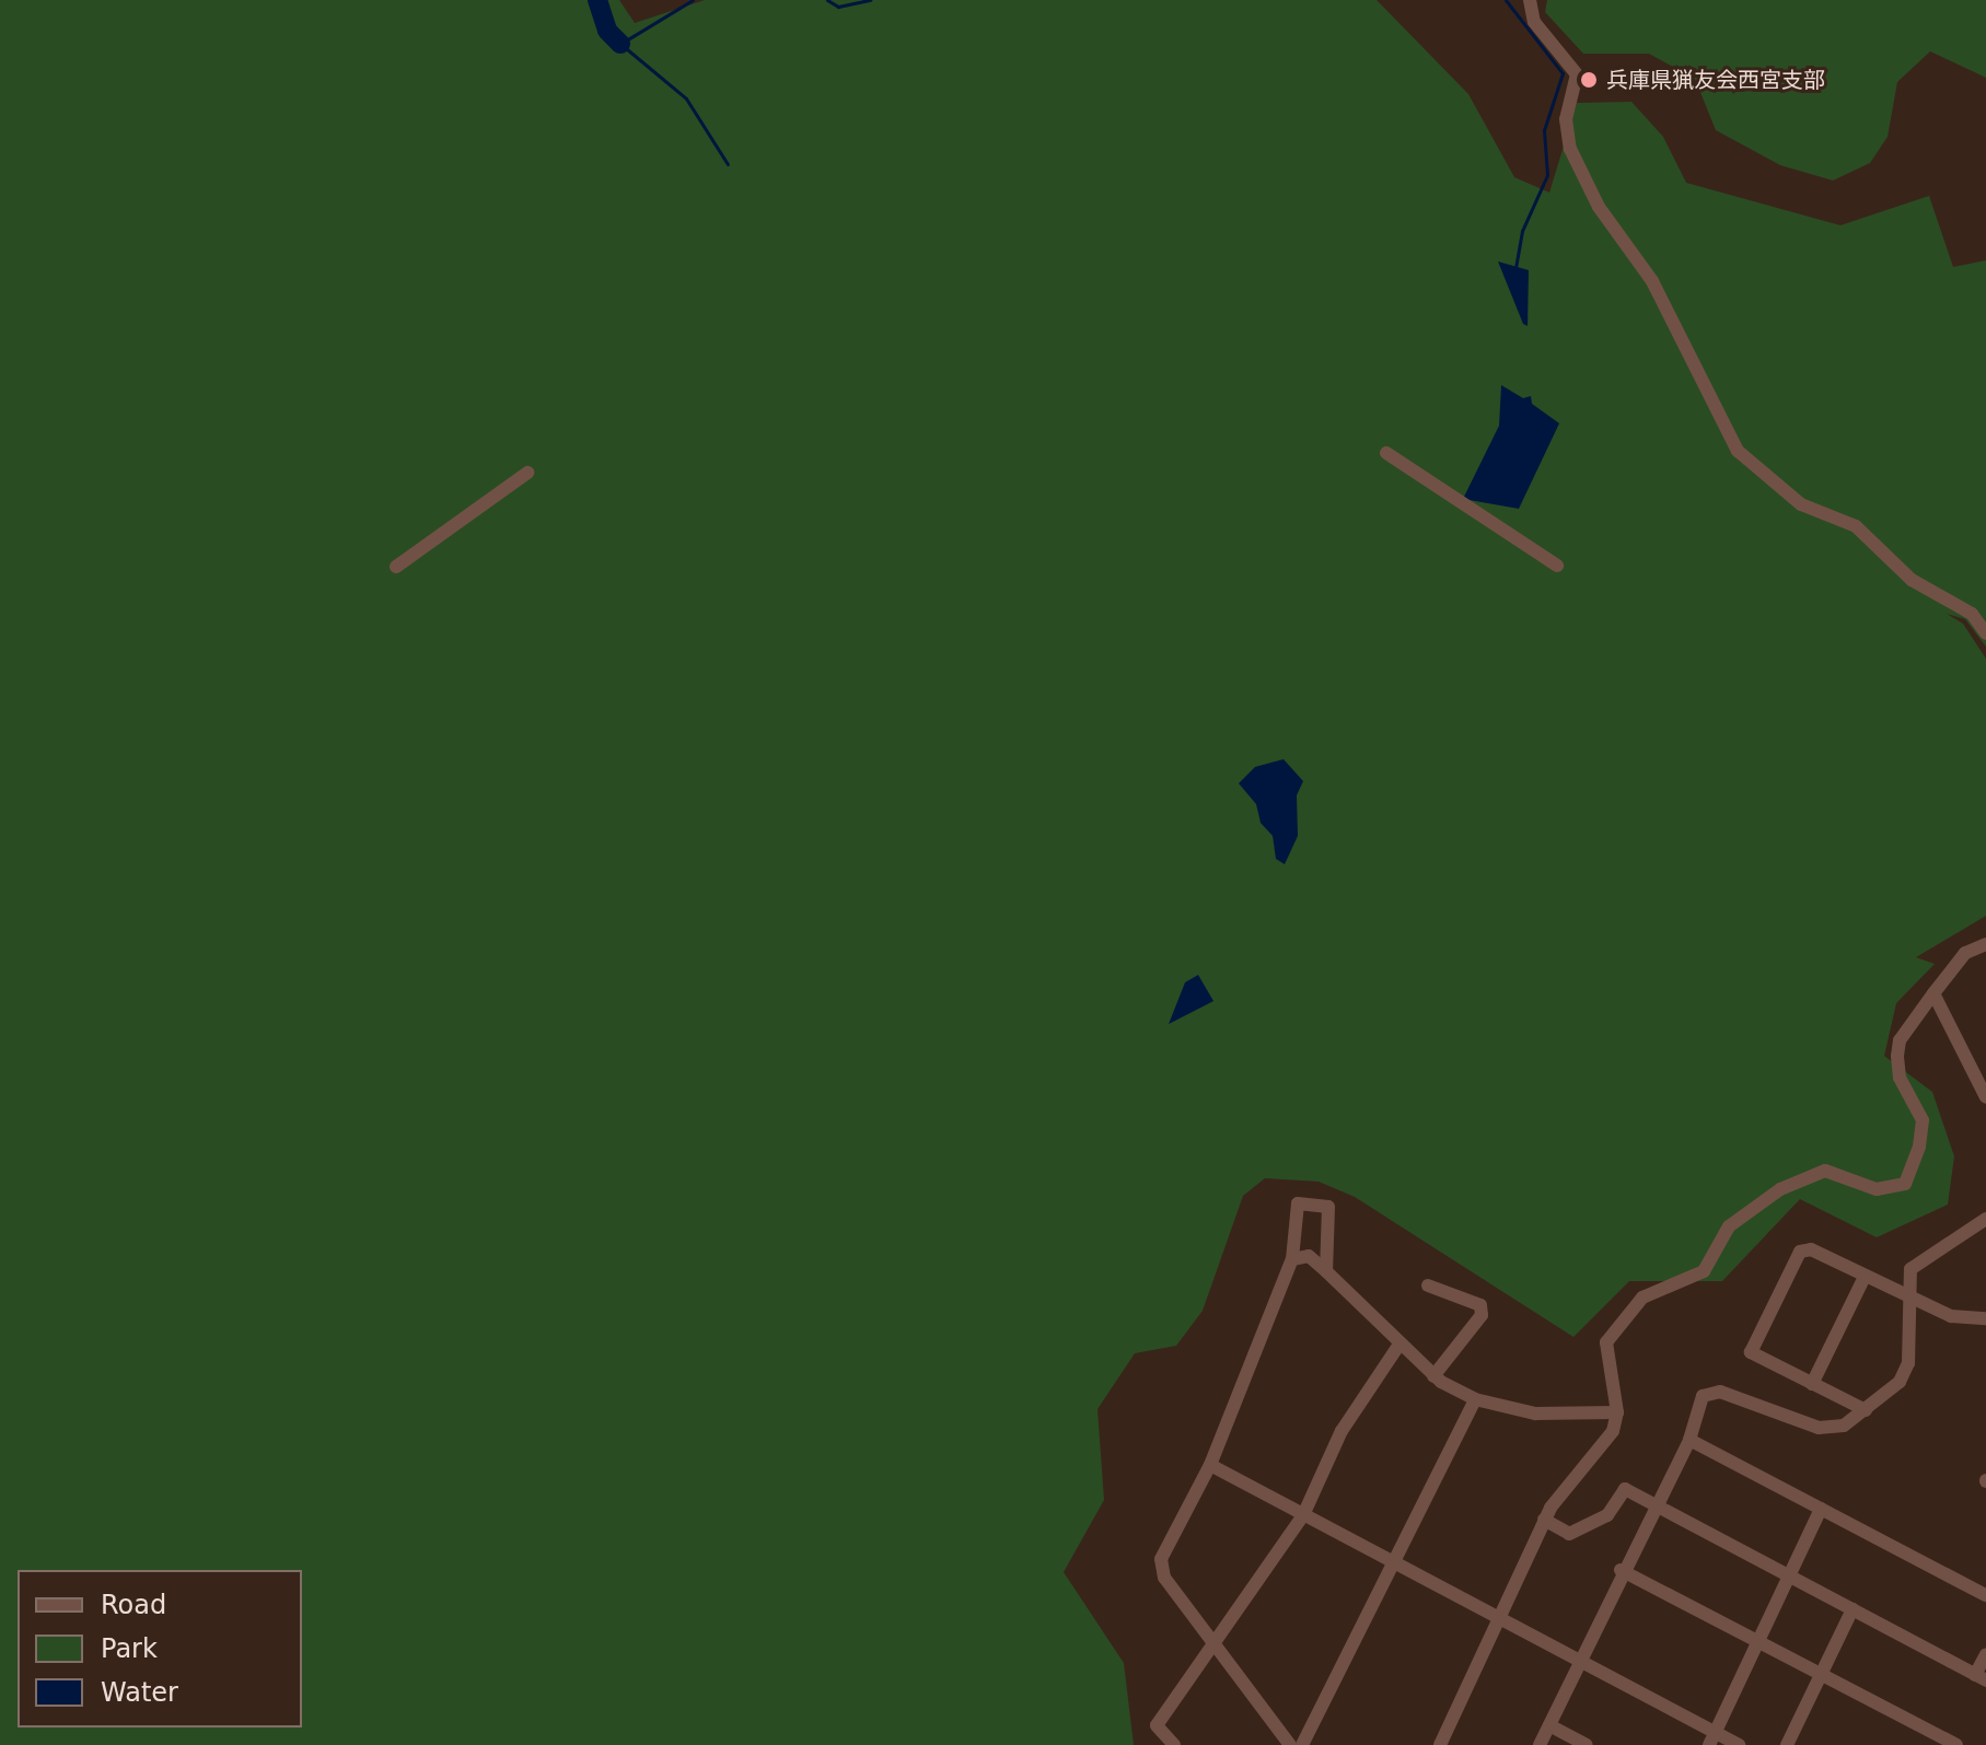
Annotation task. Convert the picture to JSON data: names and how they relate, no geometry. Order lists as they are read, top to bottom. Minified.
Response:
{"places":["兵庫県猟友会西宮支部"],"legend":["Road","Park","Water"]}
